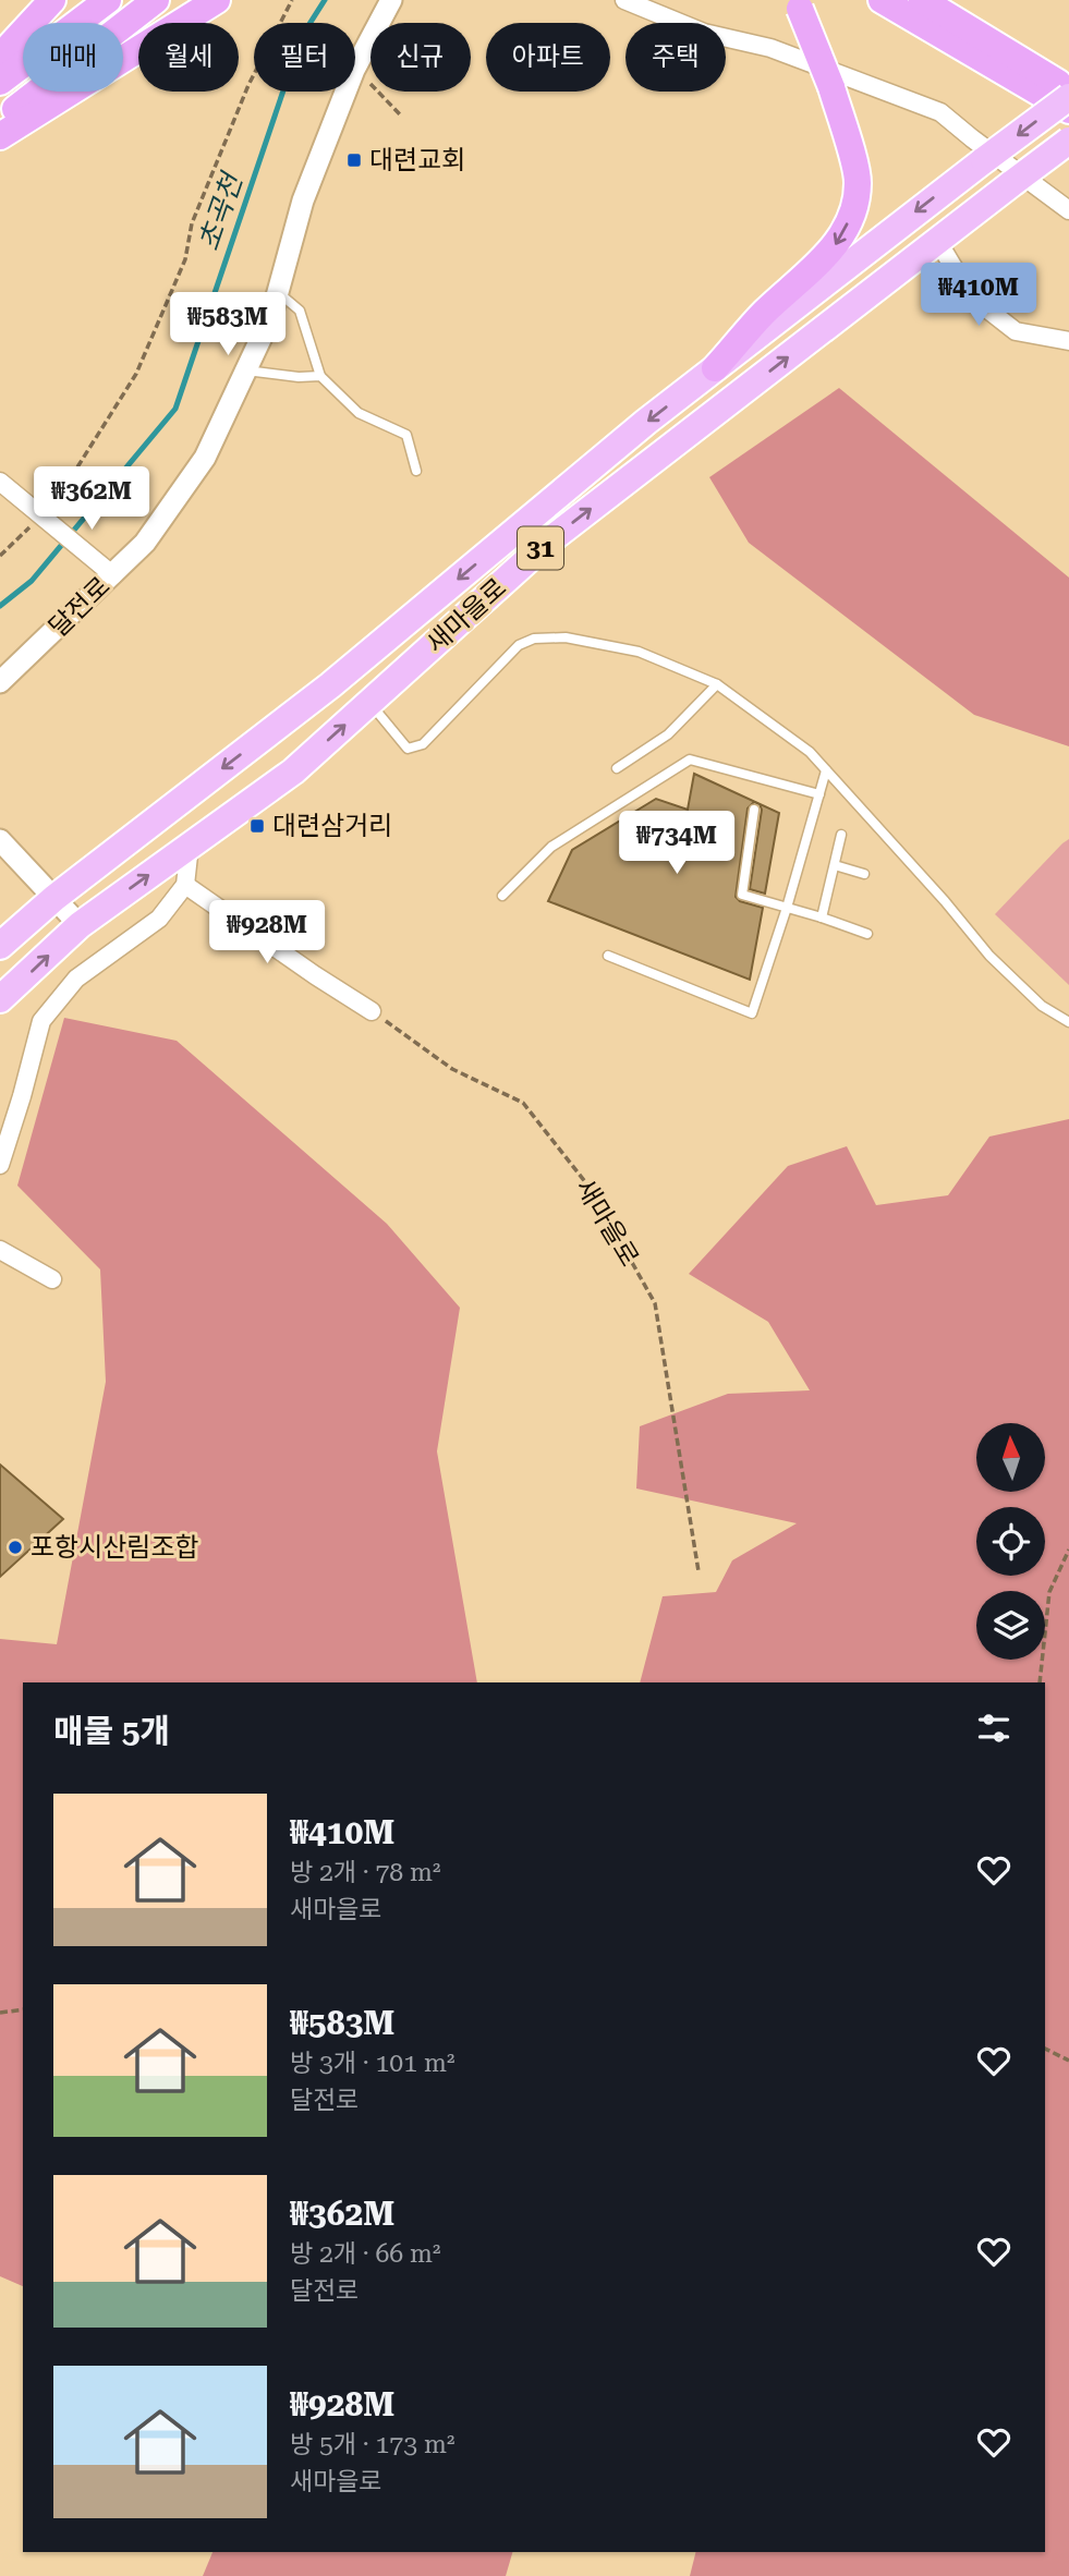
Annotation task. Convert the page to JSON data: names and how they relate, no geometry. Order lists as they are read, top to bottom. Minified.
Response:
{"streets":{"main road":["31","새마을로"],"street":["달전로"]},"water":["초곡천"],"places":{"transit":["대련교회","대련삼거리"],"other":["포항시산림조합"]},"north":"top","page":{"chip":["매매","월세","필터","신규","아파트","주택"],"price":["₩410M","₩583M","₩362M","₩734M","₩928M"],"heading":"매물 5개","list":[{"name":"₩410M","note":"방 2개 · 78 m² · 새마을로"},{"name":"₩583M","note":"방 3개 · 101 m² · 달전로"},{"name":"₩362M","note":"방 2개 · 66 m² · 달전로"},{"name":"₩928M","note":"방 5개 · 173 m² · 새마을로"}]}}
